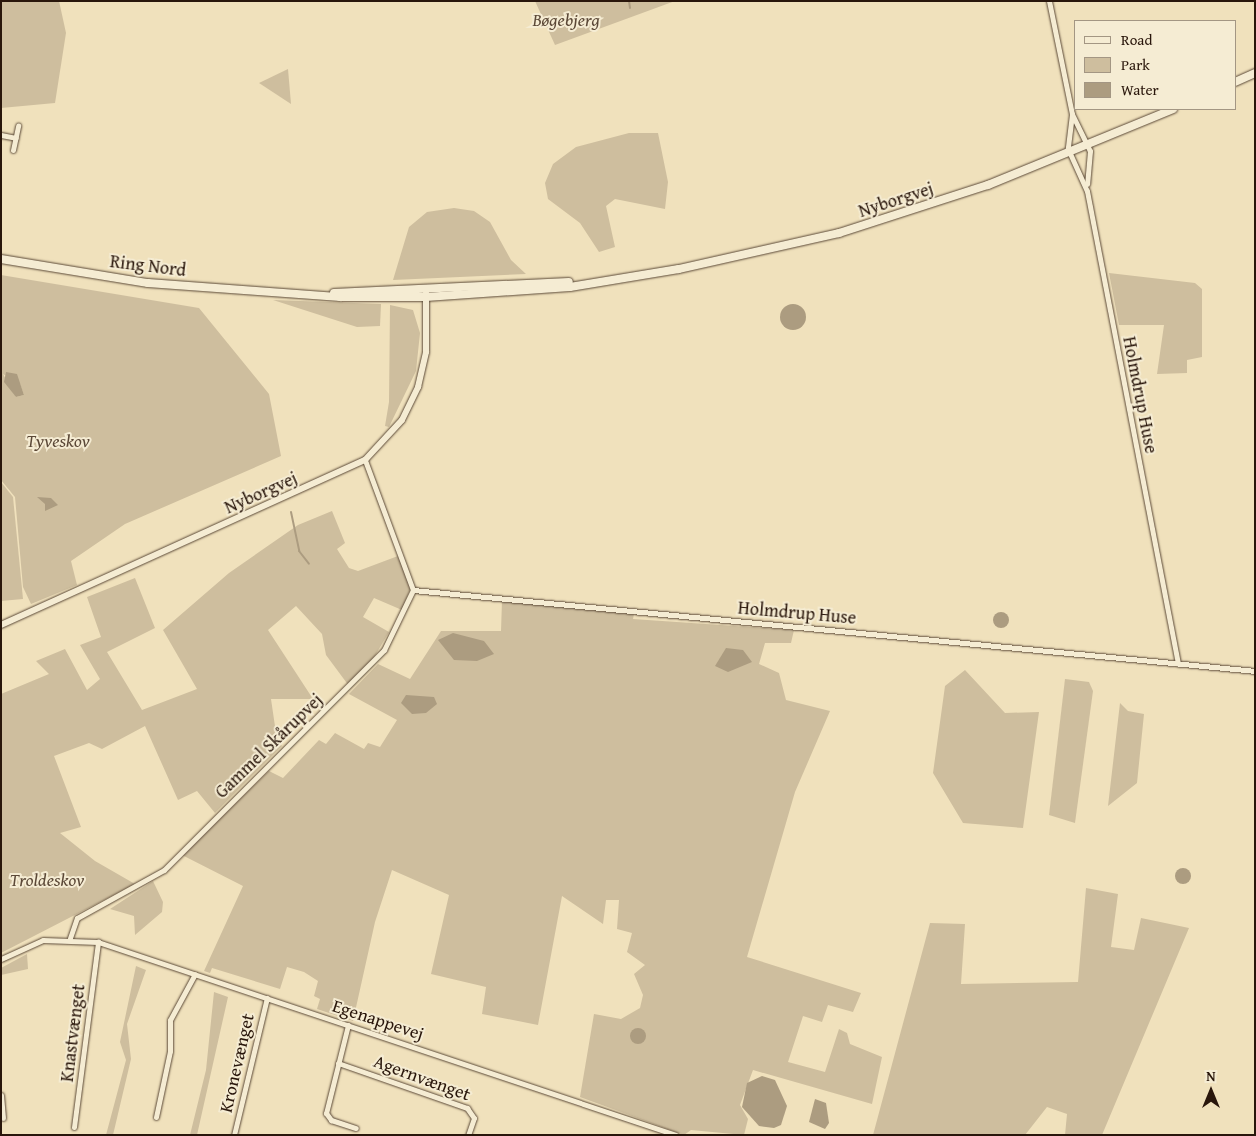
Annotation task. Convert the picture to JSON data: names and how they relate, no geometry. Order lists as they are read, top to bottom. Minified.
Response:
{"streets":{"main road":["Nyborgvej","Ring Nord"],"street":["Holmdrup Huse","Gammel Skårupvej","Egenappevej","Knastvænget","Kronevænget","Agernvænget"]},"crossings":[["Nyborgvej","Ring Nord"],["Nyborgvej","Holmdrup Huse"],["Holmdrup Huse","Gammel Skårupvej"],["Gammel Skårupvej","Egenappevej"],["Egenappevej","Knastvænget"],["Egenappevej","Kronevænget"]],"parks":["Bøgebjerg","Tyveskov","Troldeskov"],"legend":["Road","Park","Water"],"north":"top"}
